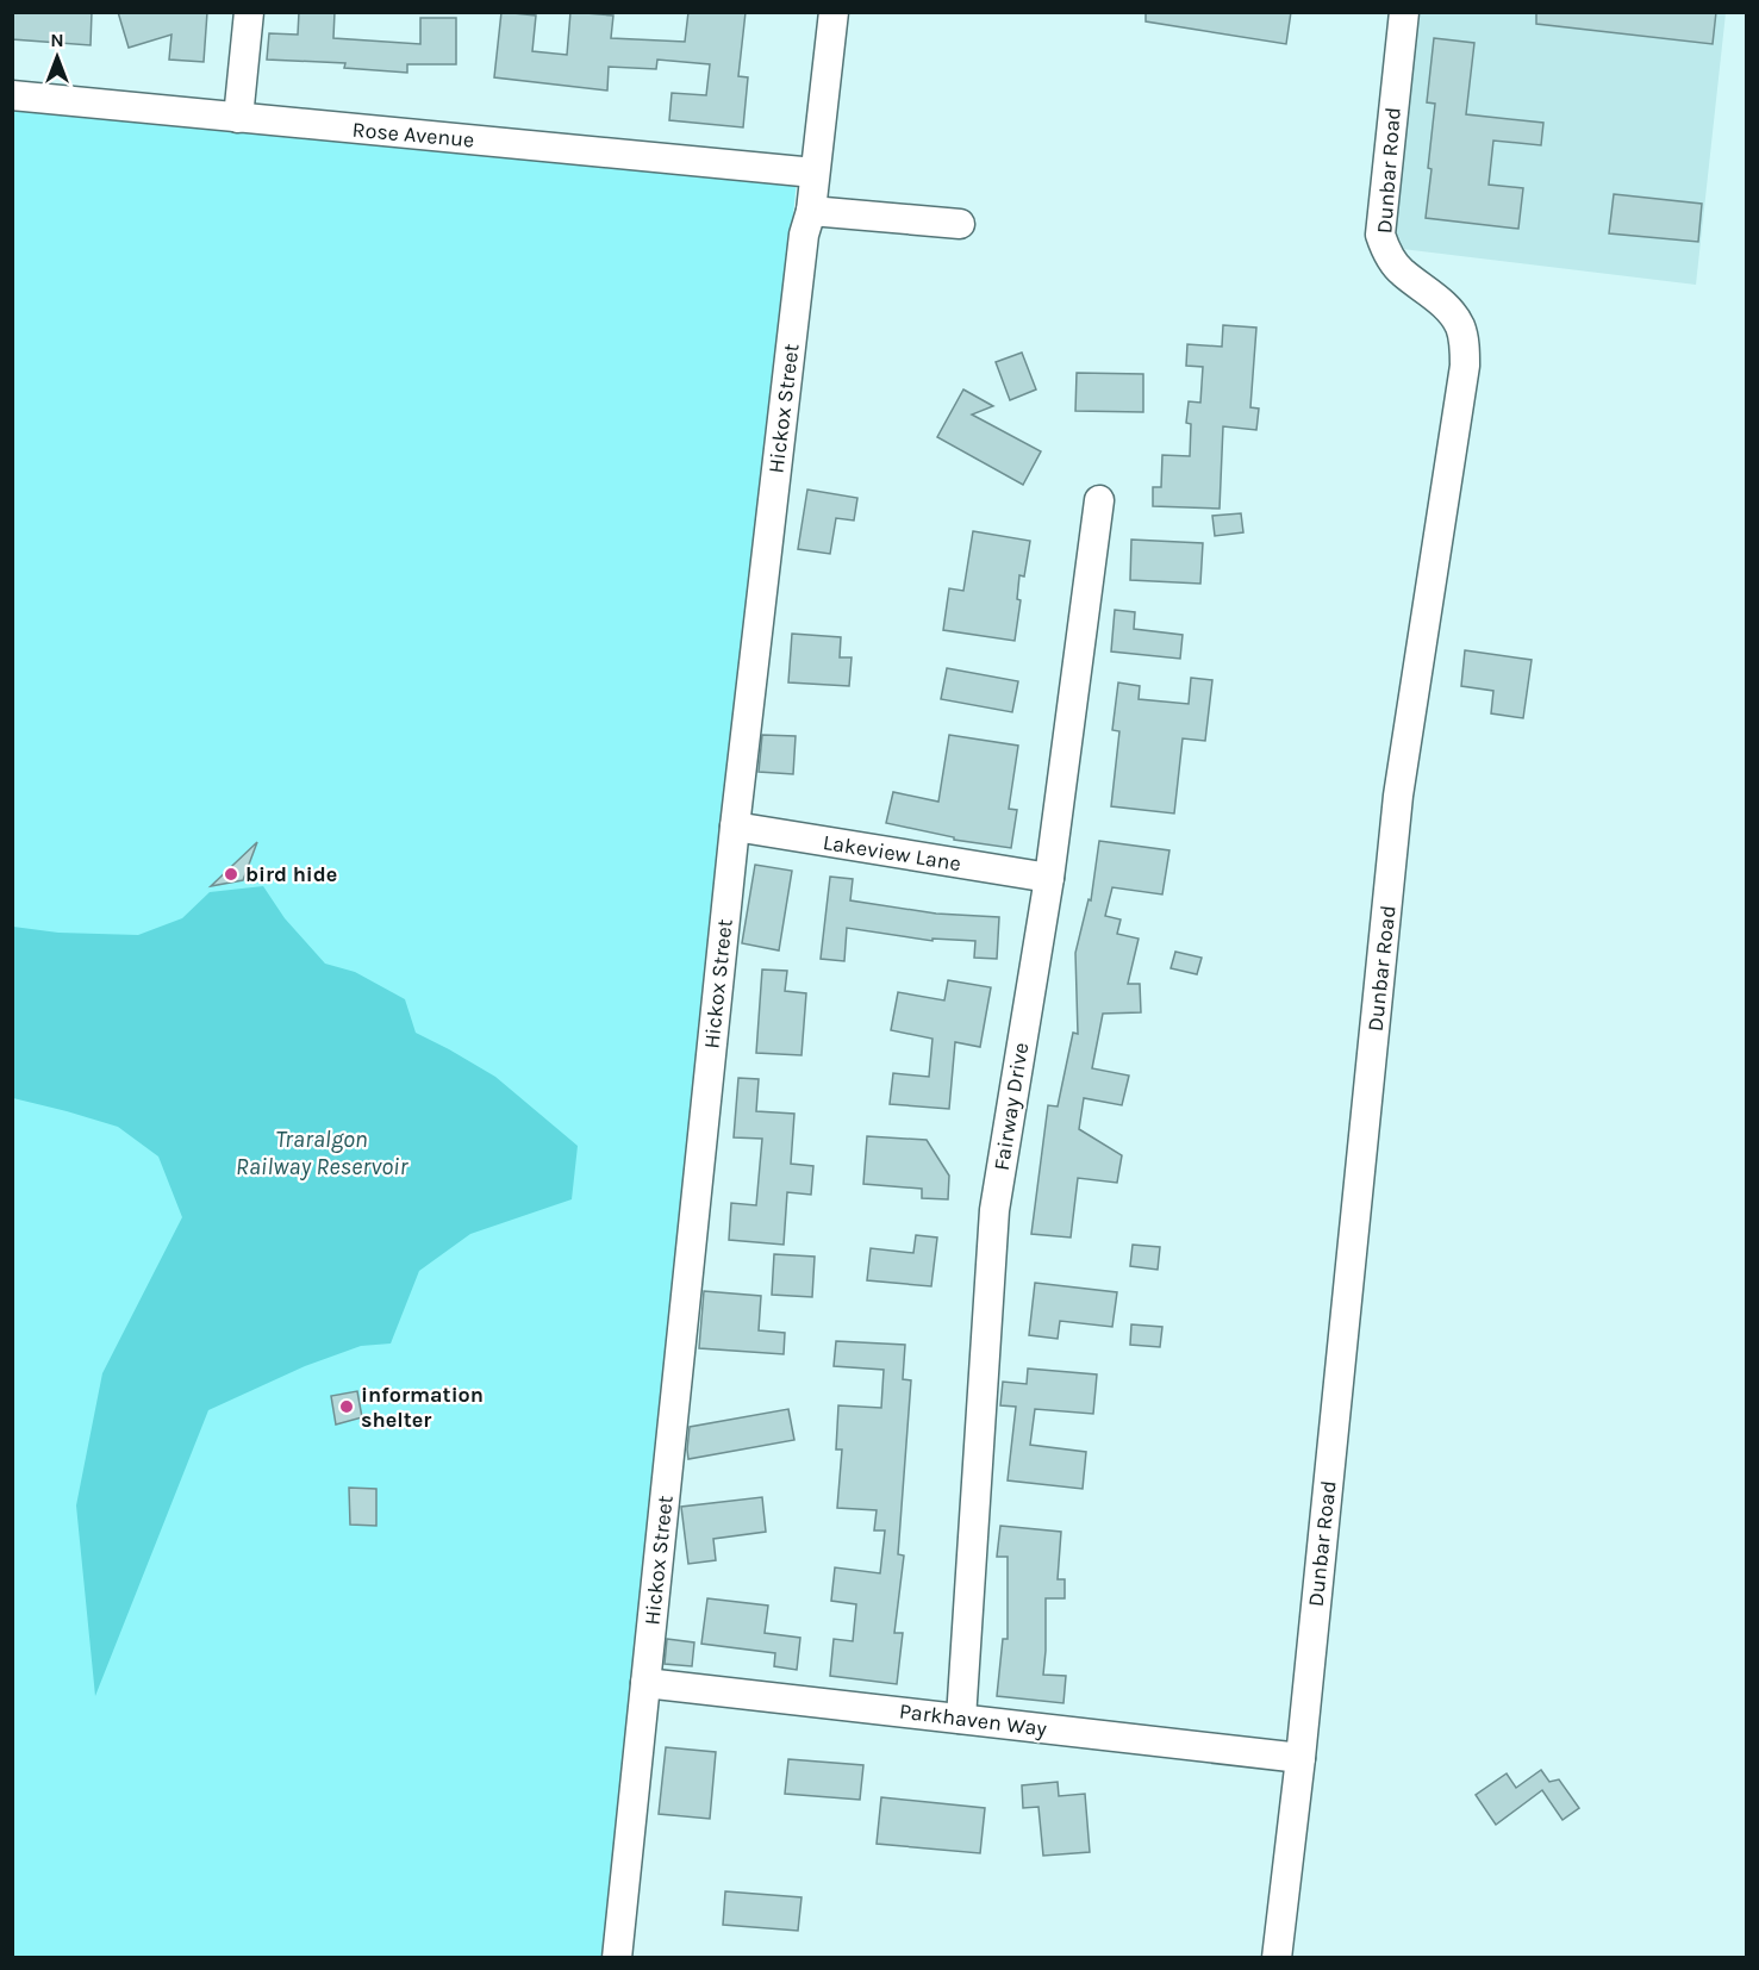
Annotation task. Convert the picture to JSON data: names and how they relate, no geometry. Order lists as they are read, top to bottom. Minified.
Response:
{"streets":{"street":["Rose Avenue","Dunbar Road","Hickox Street","Lakeview Lane","Fairway Drive","Parkhaven Way"]},"crossings":[["Rose Avenue","Hickox Street"],["Dunbar Road","Parkhaven Way"],["Hickox Street","Lakeview Lane"],["Hickox Street","Parkhaven Way"],["Lakeview Lane","Fairway Drive"],["Fairway Drive","Parkhaven Way"]],"water":["Traralgon Railway Reservoir"],"places":["bird hide","information shelter"],"north":"top"}
